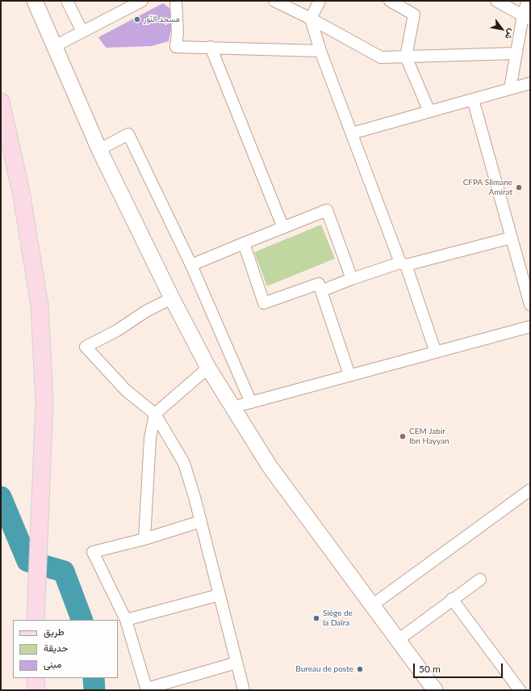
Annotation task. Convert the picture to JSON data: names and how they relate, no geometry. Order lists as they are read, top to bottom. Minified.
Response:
{"places":["مسجد النّور","CFPA Slimane Amirat","CEM Jabir Ibn Hayyan","Siège de la Daïra","Bureau de poste"],"legend":["طريق","حديقة","مبنى"],"scale_bar":"50 m","north":"bottom right"}
